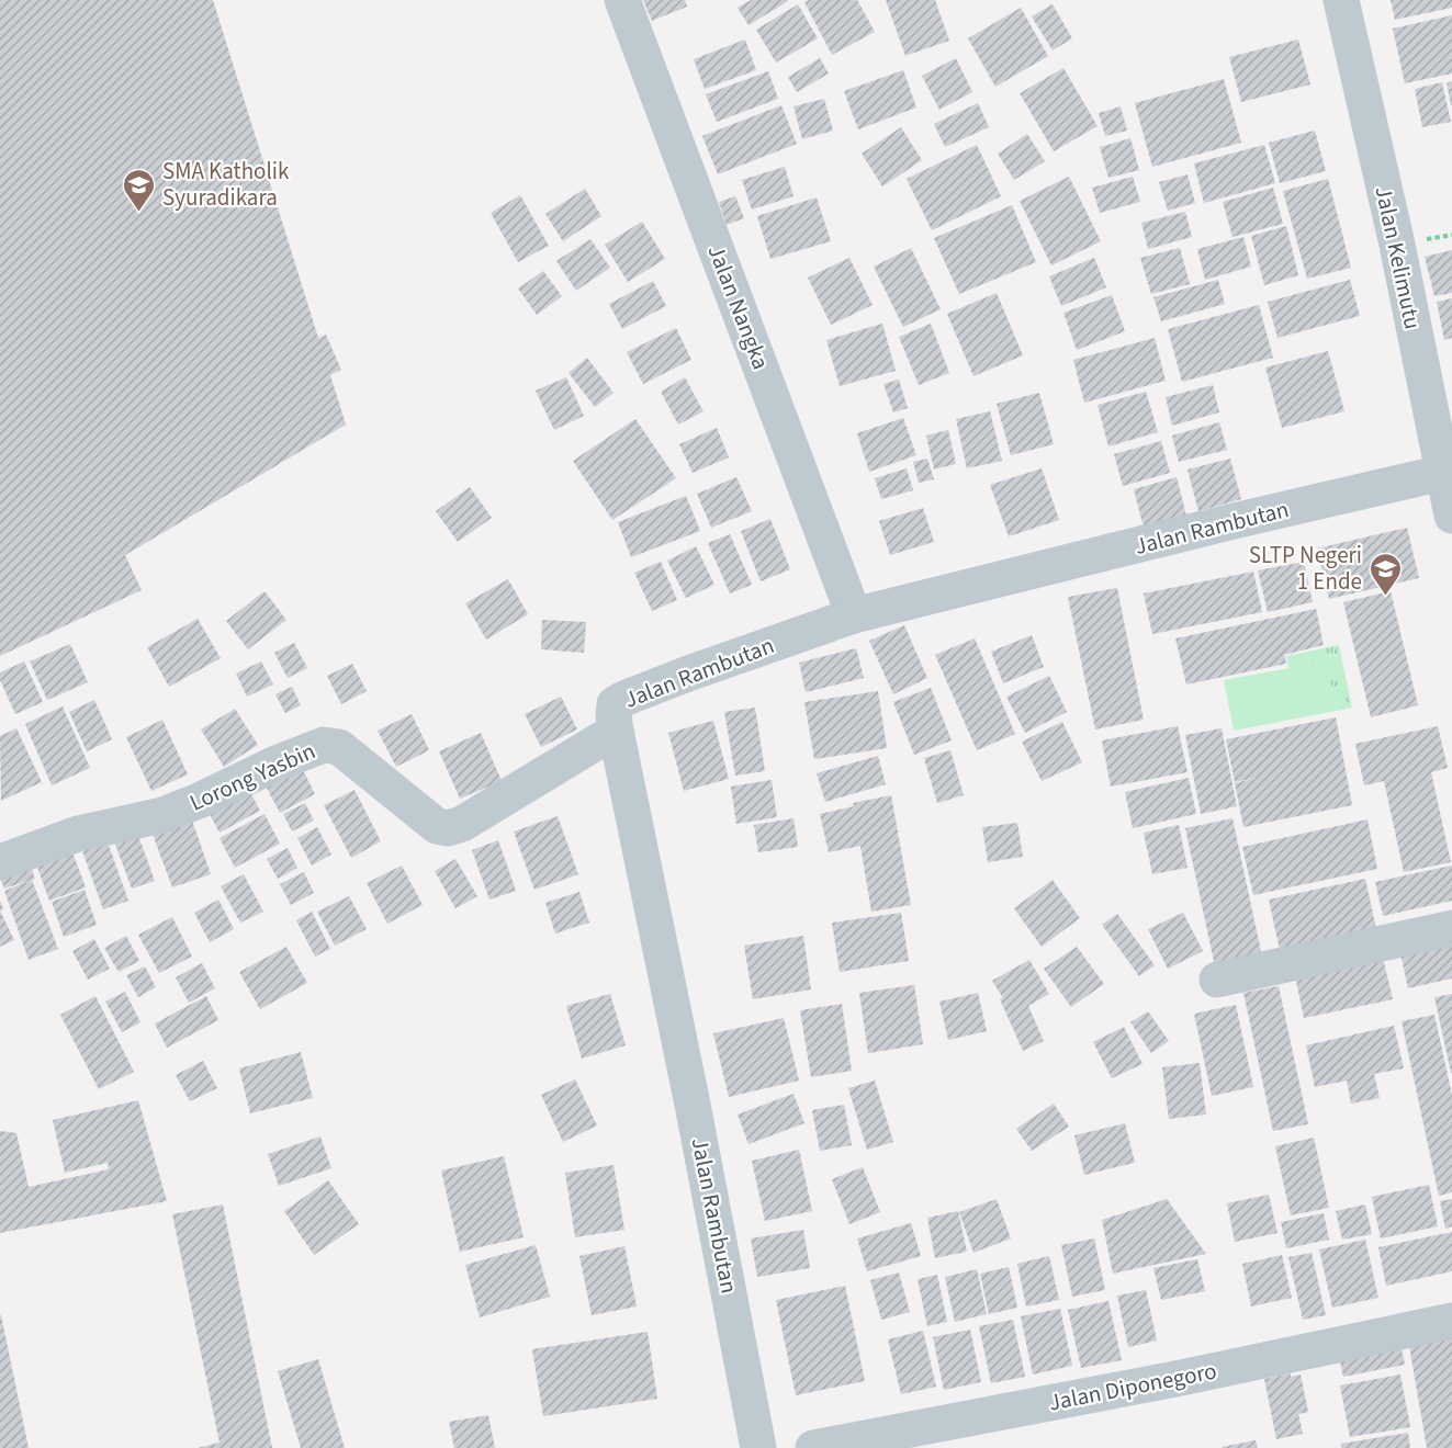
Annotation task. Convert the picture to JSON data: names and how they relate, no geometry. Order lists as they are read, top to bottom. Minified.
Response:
{"streets":{"street":["Jalan Kelimutu","Jalan Nangka","Jalan Rambutan","Lorong Yasbin","Jalan Diponegoro"]},"crossings":[["Jalan Kelimutu","Jalan Rambutan"],["Jalan Nangka","Jalan Rambutan"],["Jalan Rambutan","Lorong Yasbin"]],"places":{"school or university":["SMA Katholik Syuradikara","SLTP Negeri 1 Ende"]}}
